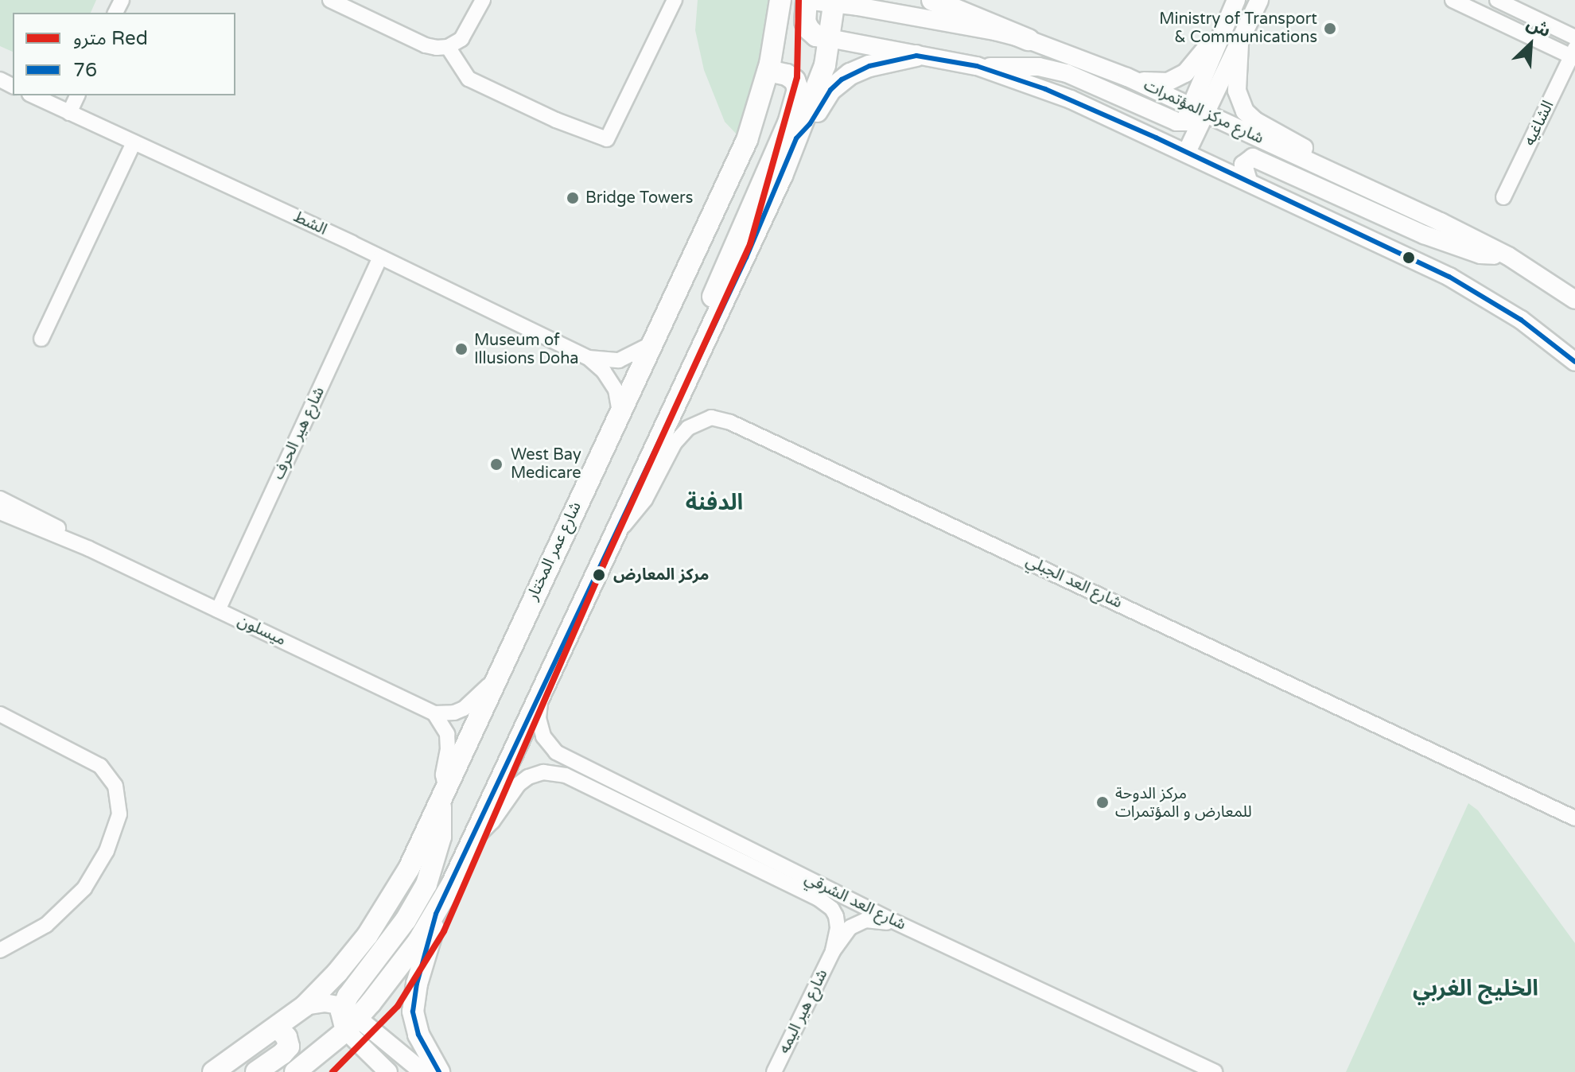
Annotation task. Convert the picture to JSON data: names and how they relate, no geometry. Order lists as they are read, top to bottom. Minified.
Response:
{"streets":{"main road":["شارع عمر المختار"],"street":["شارع مركز المؤتمرات","الشاغيه","الشط","شارع هير الحرف","شارع العد الجبلي","ميسلون","شارع العد الشرقي","شارع هير اليمه"]},"crossings":[["الشط","شارع هير الحرف"],["الشط","شارع عمر المختار"],["شارع هير الحرف","ميسلون"],["شارع العد الشرقي","شارع هير اليمه"]],"districts":["الدفنة","الخليج الغربي"],"places":["Ministry of Transport & Communications","Bridge Towers","Museum of Illusions Doha","West Bay Medicare","مركز المعارض","مركز الدوحة للمعارض و المؤتمرات"],"lines":["metro line Red","transit line 76"],"legend":["مترو Red","76"],"north":"top right"}
